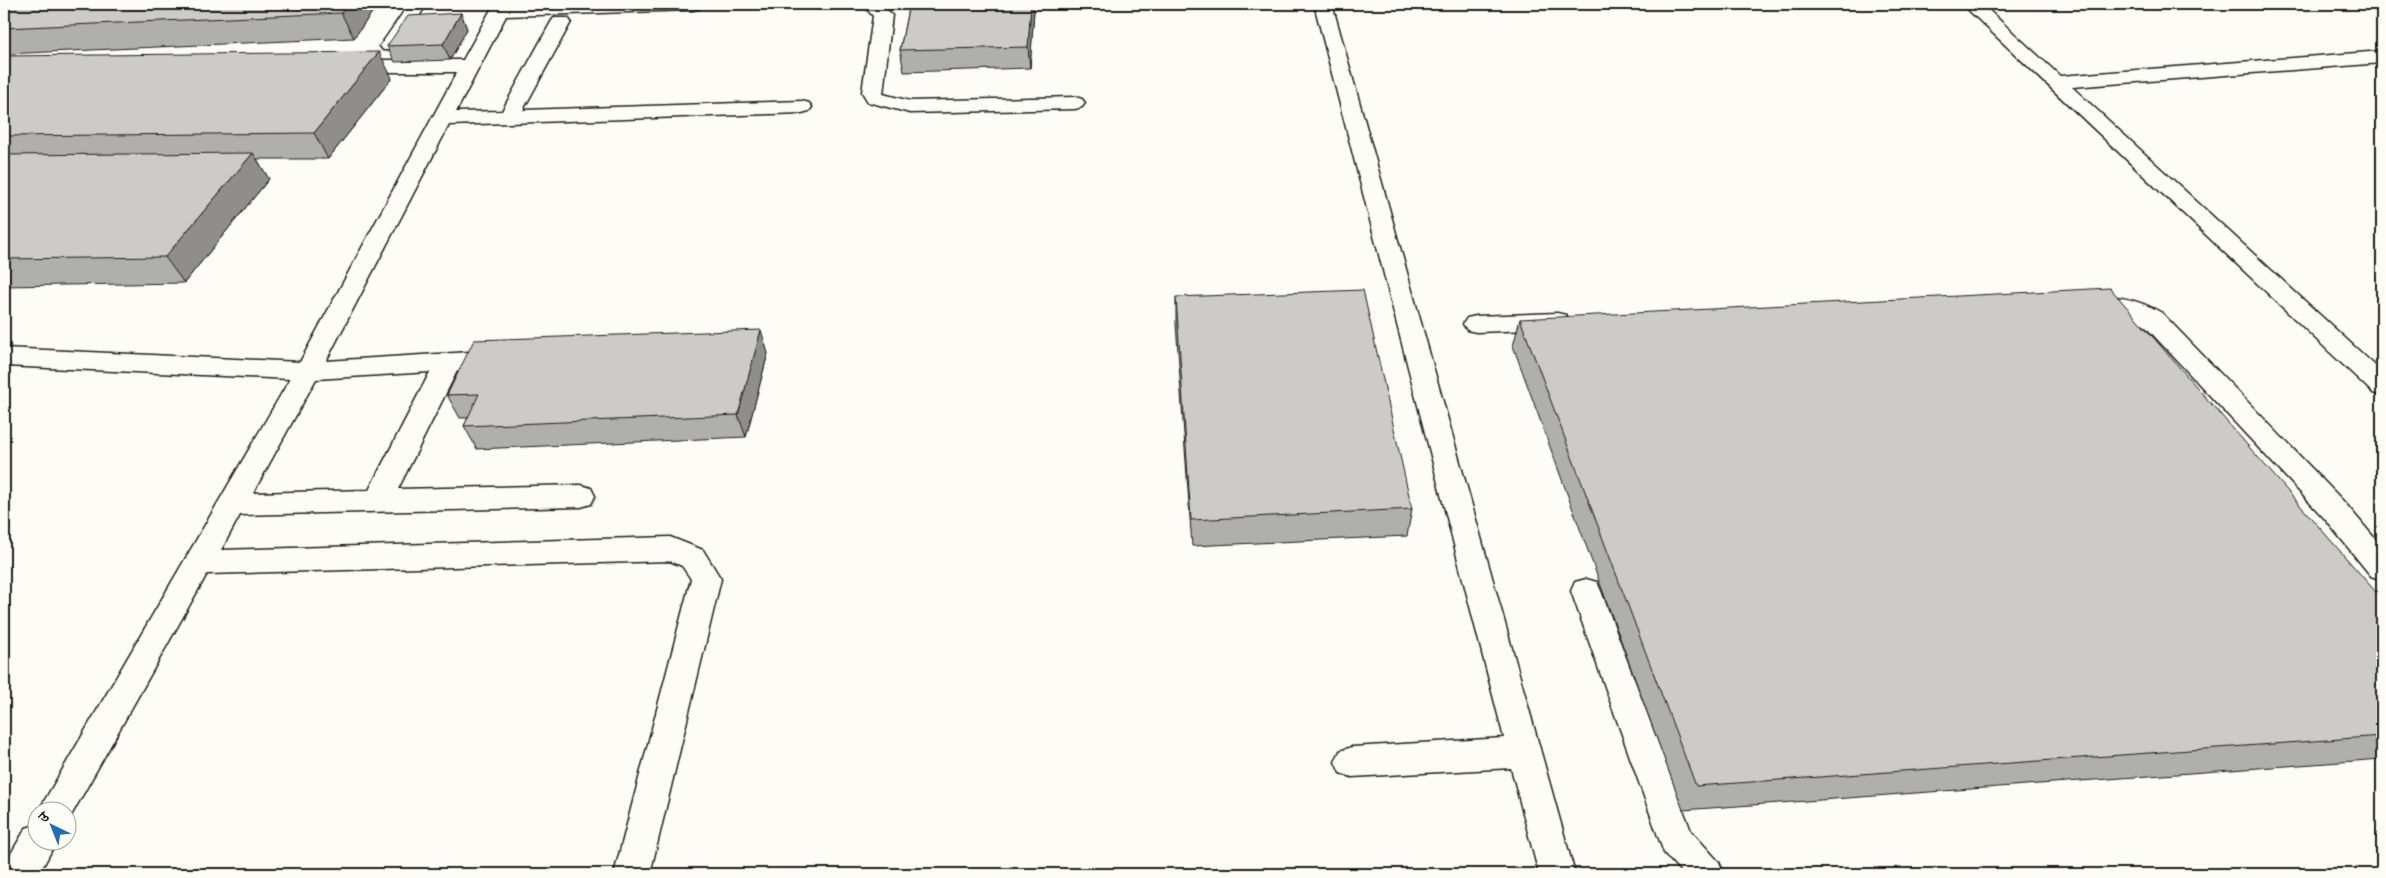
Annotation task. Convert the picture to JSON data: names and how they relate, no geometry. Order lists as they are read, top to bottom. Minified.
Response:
{"north":"top left"}
